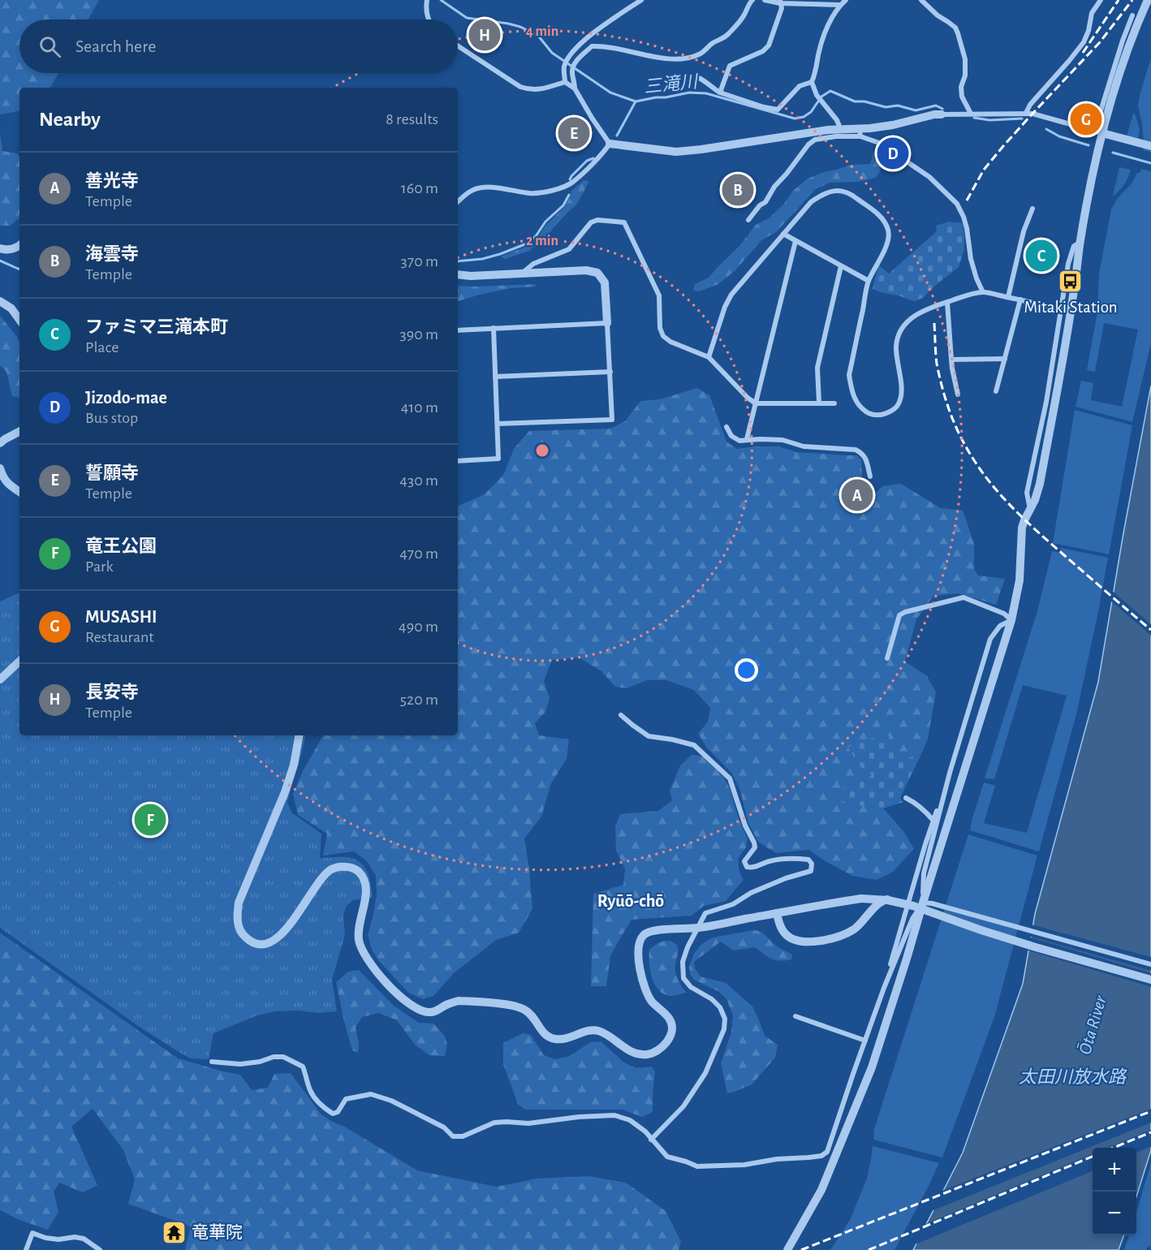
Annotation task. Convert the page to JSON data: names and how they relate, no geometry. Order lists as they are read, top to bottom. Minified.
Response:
{"districts":["Ryūō-chō"],"water":["三滝川","Ōta River","太田川放水路"],"places":{"bus stop":["Mitaki Station"],"temple":["竜華院"]},"page":{"pins":["H","G","E","D","B","C","A","F"],"search":"Search here","heading":["Nearby","8 results"],"list":[{"mark":"A","name":"善光寺","note":"Temple","value":"160 m"},{"mark":"B","name":"海雲寺","note":"Temple","value":"370 m"},{"mark":"C","name":"ファミマ三滝本町","note":"Place","value":"390 m"},{"mark":"D","name":"Jizodo-mae","note":"Bus stop","value":"410 m"},{"mark":"E","name":"誓願寺","note":"Temple","value":"430 m"},{"mark":"F","name":"竜王公園","note":"Park","value":"470 m"},{"mark":"G","name":"MUSASHI","note":"Restaurant","value":"490 m"},{"mark":"H","name":"長安寺","note":"Temple","value":"520 m"}],"map_buttons":["+","−"]},"rings":["4 min","2 min"]}
